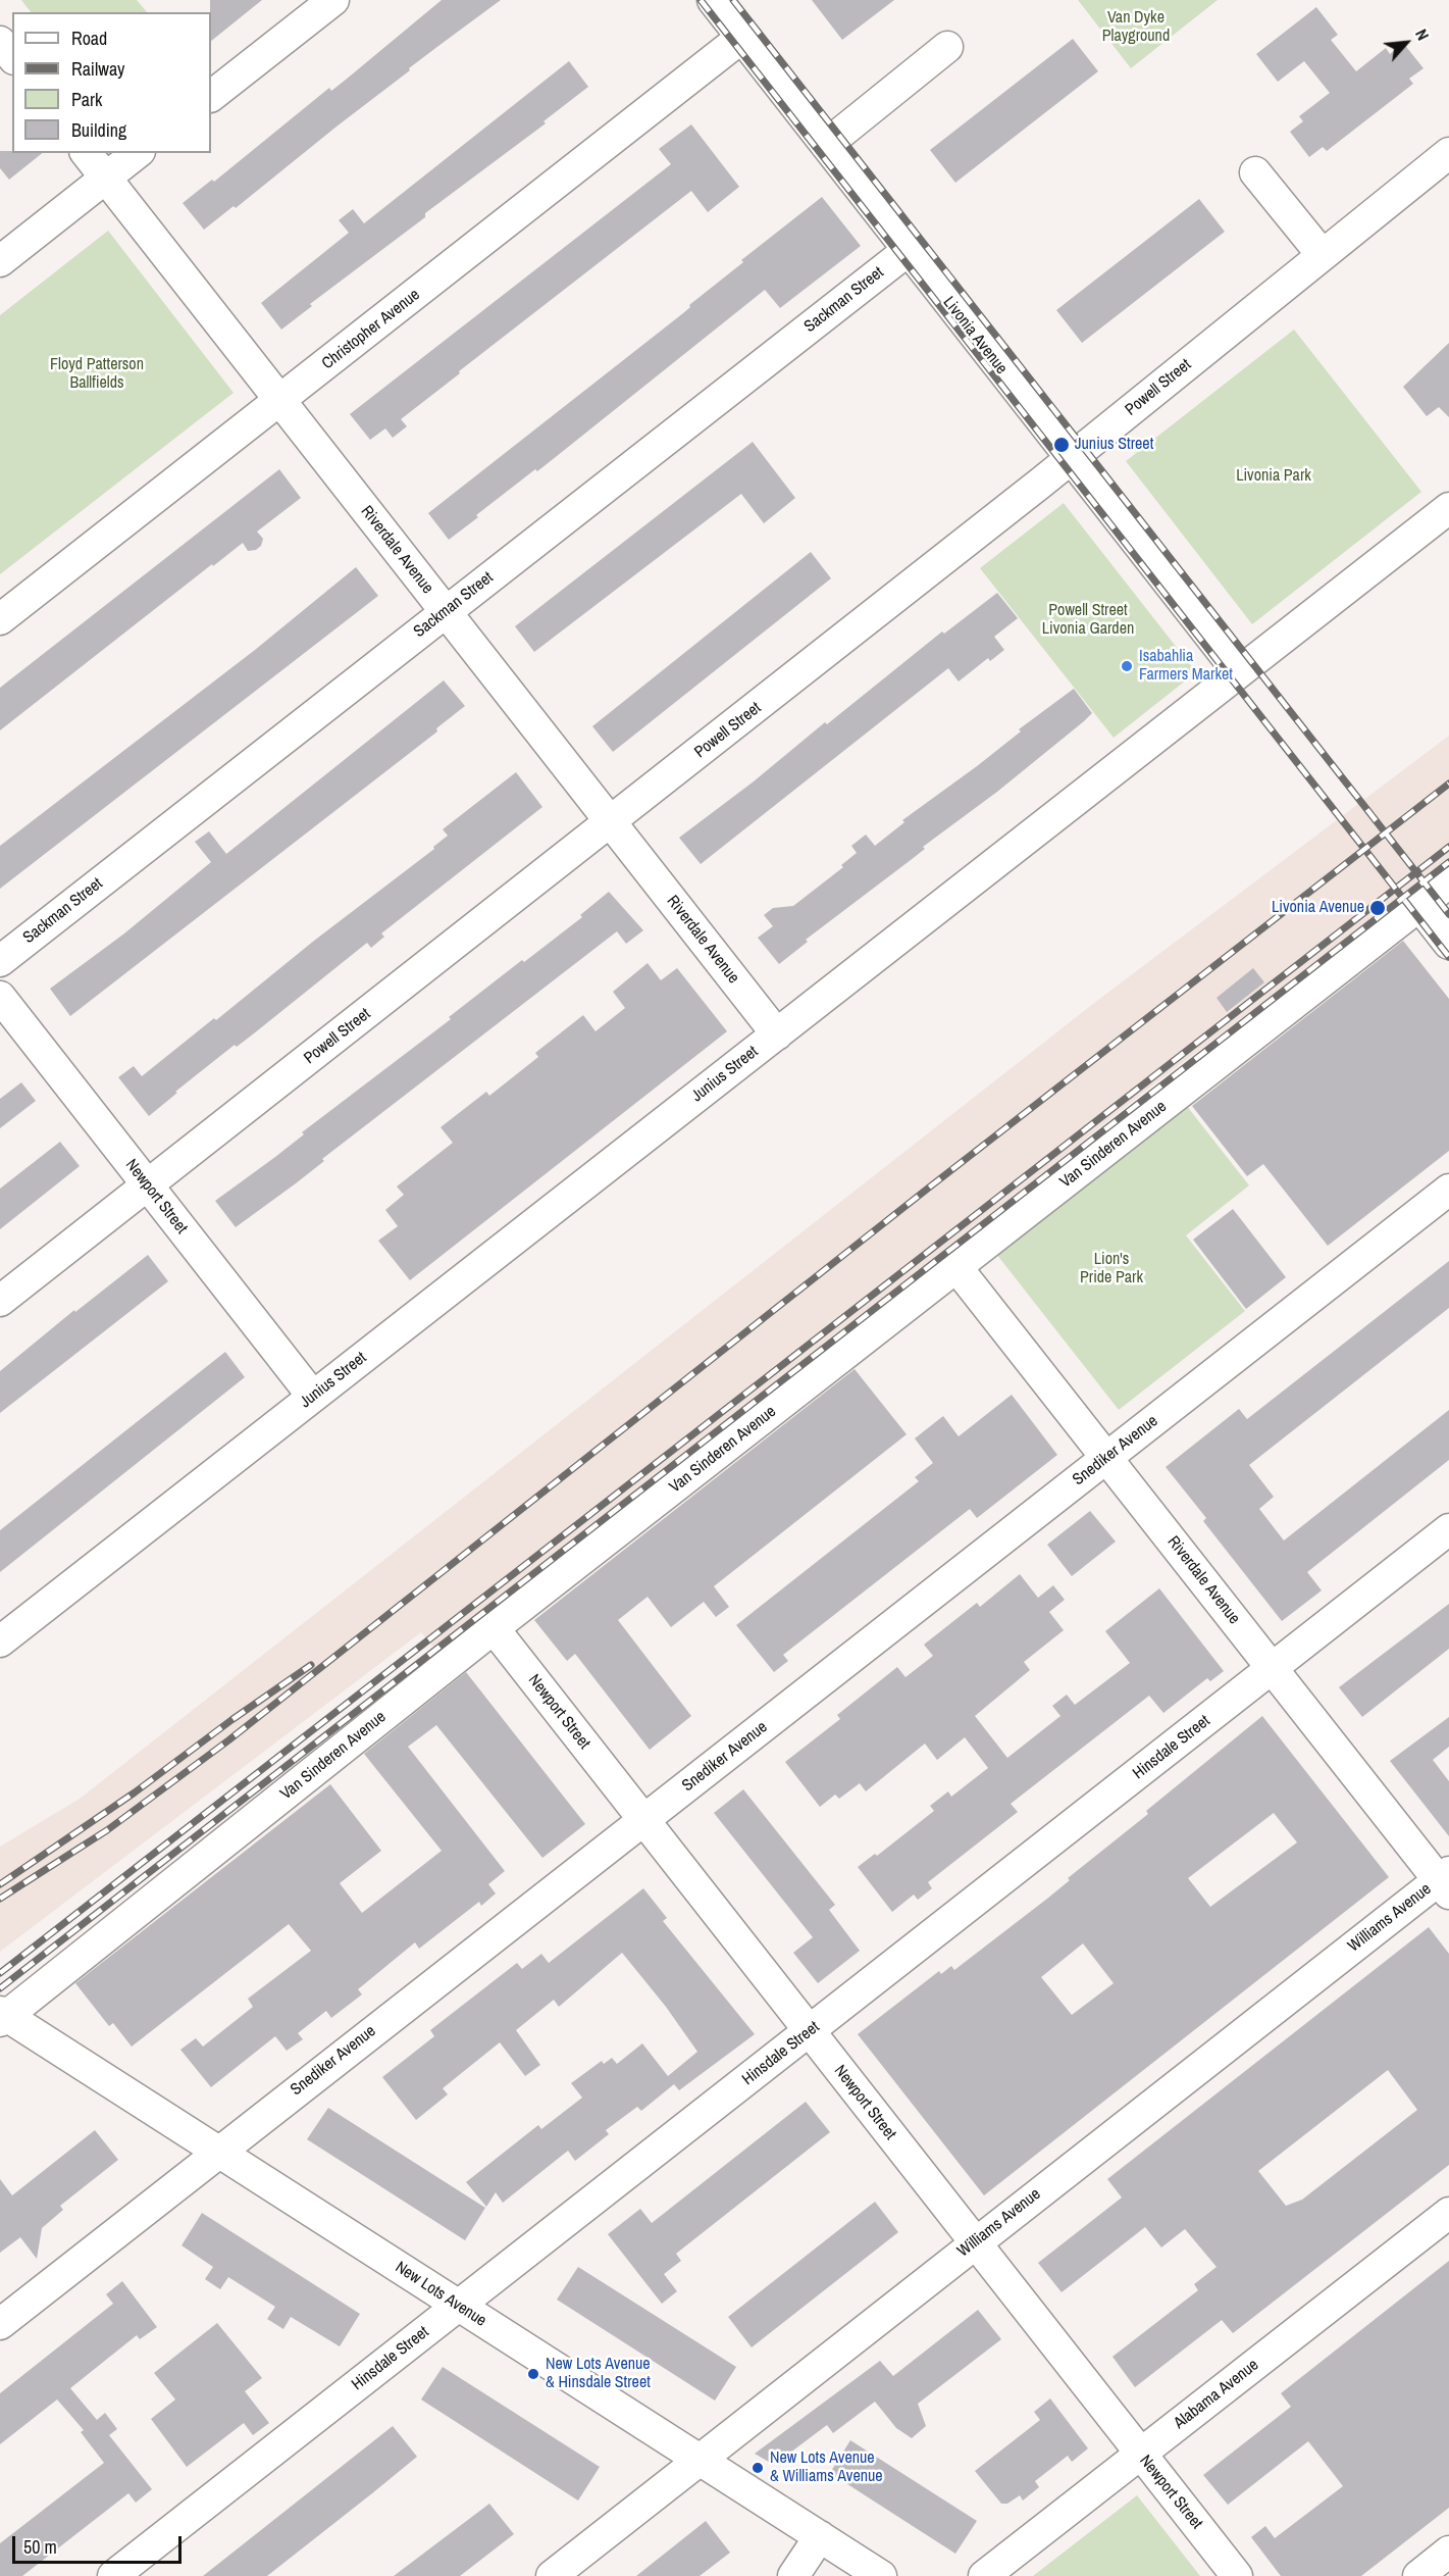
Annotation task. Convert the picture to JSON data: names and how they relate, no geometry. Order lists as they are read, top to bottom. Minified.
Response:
{"streets":{"street":["Sackman Street","Christopher Avenue","Livonia Avenue","Powell Street","Riverdale Avenue","Junius Street","Van Sinderen Avenue","Newport Street","Snediker Avenue","Hinsdale Street","Williams Avenue","New Lots Avenue","Alabama Avenue"]},"crossings":[["Sackman Street","Livonia Avenue"],["Sackman Street","Riverdale Avenue"],["Christopher Avenue","Livonia Avenue"],["Christopher Avenue","Riverdale Avenue"],["Livonia Avenue","Powell Street"],["Livonia Avenue","Junius Street"],["Powell Street","Riverdale Avenue"],["Powell Street","Newport Street"],["Riverdale Avenue","Junius Street"],["Riverdale Avenue","Van Sinderen Avenue"],["Riverdale Avenue","Snediker Avenue"],["Riverdale Avenue","Hinsdale Street"],["Riverdale Avenue","Williams Avenue"],["Junius Street","Newport Street"],["Van Sinderen Avenue","Newport Street"],["Van Sinderen Avenue","New Lots Avenue"],["Newport Street","Snediker Avenue"],["Newport Street","Hinsdale Street"],["Newport Street","Williams Avenue"],["Newport Street","Alabama Avenue"],["Snediker Avenue","New Lots Avenue"],["Hinsdale Street","New Lots Avenue"],["Williams Avenue","New Lots Avenue"]],"parks":["Van Dyke Playground","Floyd Patterson Ballfields","Livonia Park","Powell Street Livonia Garden","Lion's Pride Park"],"places":["Junius Street","Isabahlia Farmers Market","Livonia Avenue","New Lots Avenue & Hinsdale Street","New Lots Avenue & Williams Avenue"],"legend":["Road","Railway","Park","Building"],"scale_bar":"50 m","north":"top right"}
